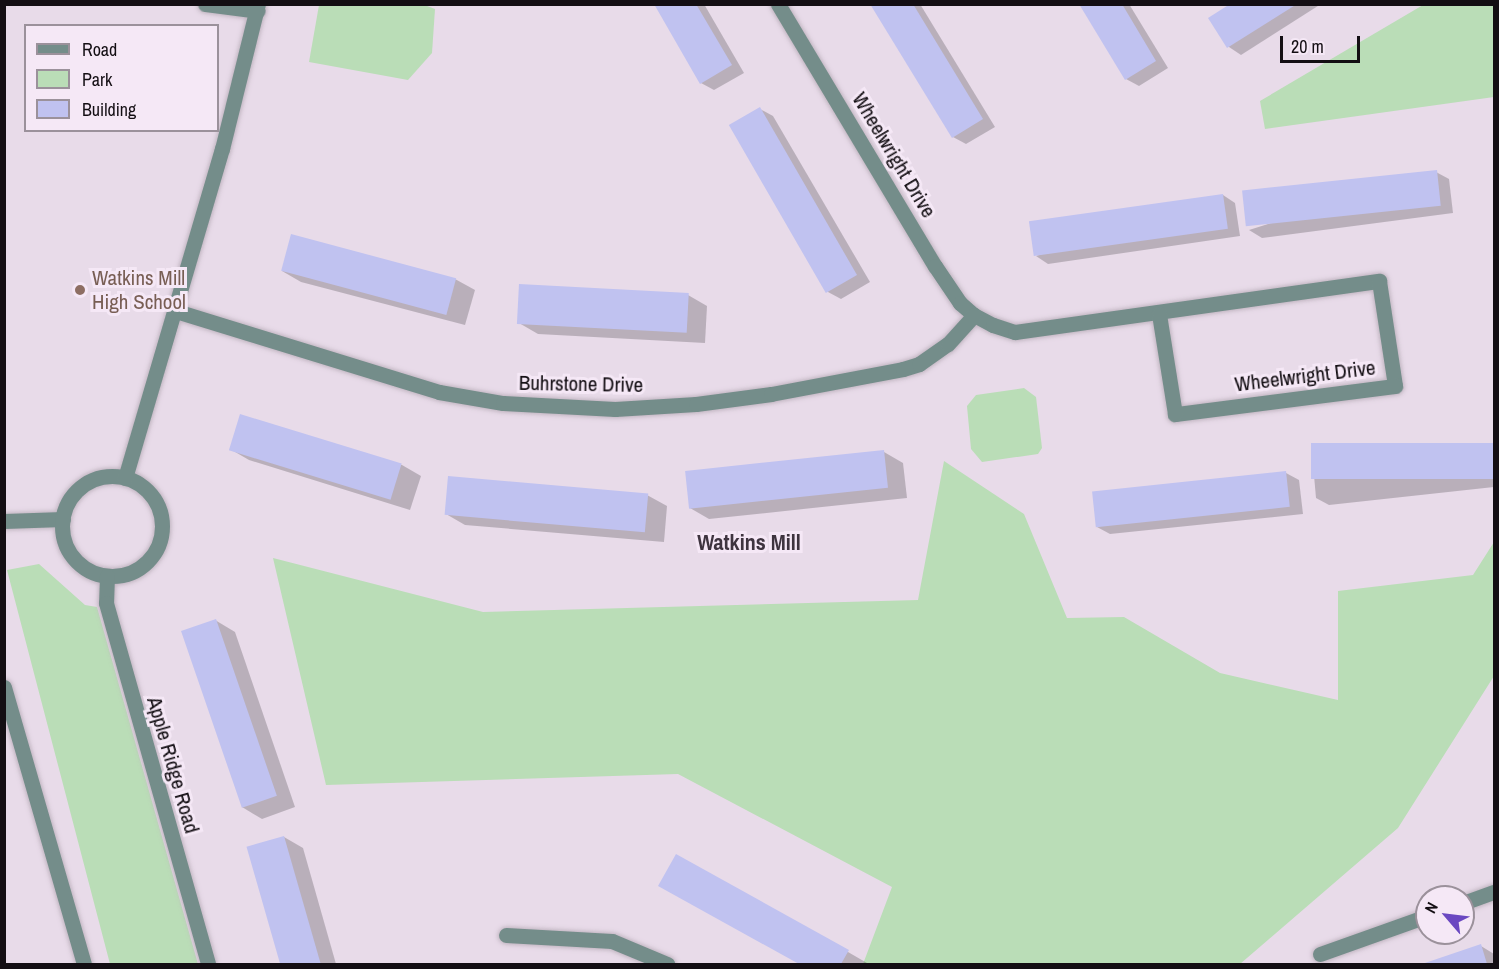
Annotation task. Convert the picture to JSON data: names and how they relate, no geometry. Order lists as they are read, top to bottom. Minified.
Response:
{"streets":{"street":["Wheelwright Drive","Buhrstone Drive","Apple Ridge Road"]},"crossings":[["Wheelwright Drive","Buhrstone Drive"]],"districts":["Watkins Mill"],"places":["Watkins Mill High School"],"legend":["Road","Park","Building"],"scale_bar":"20 m","north":"top left"}
